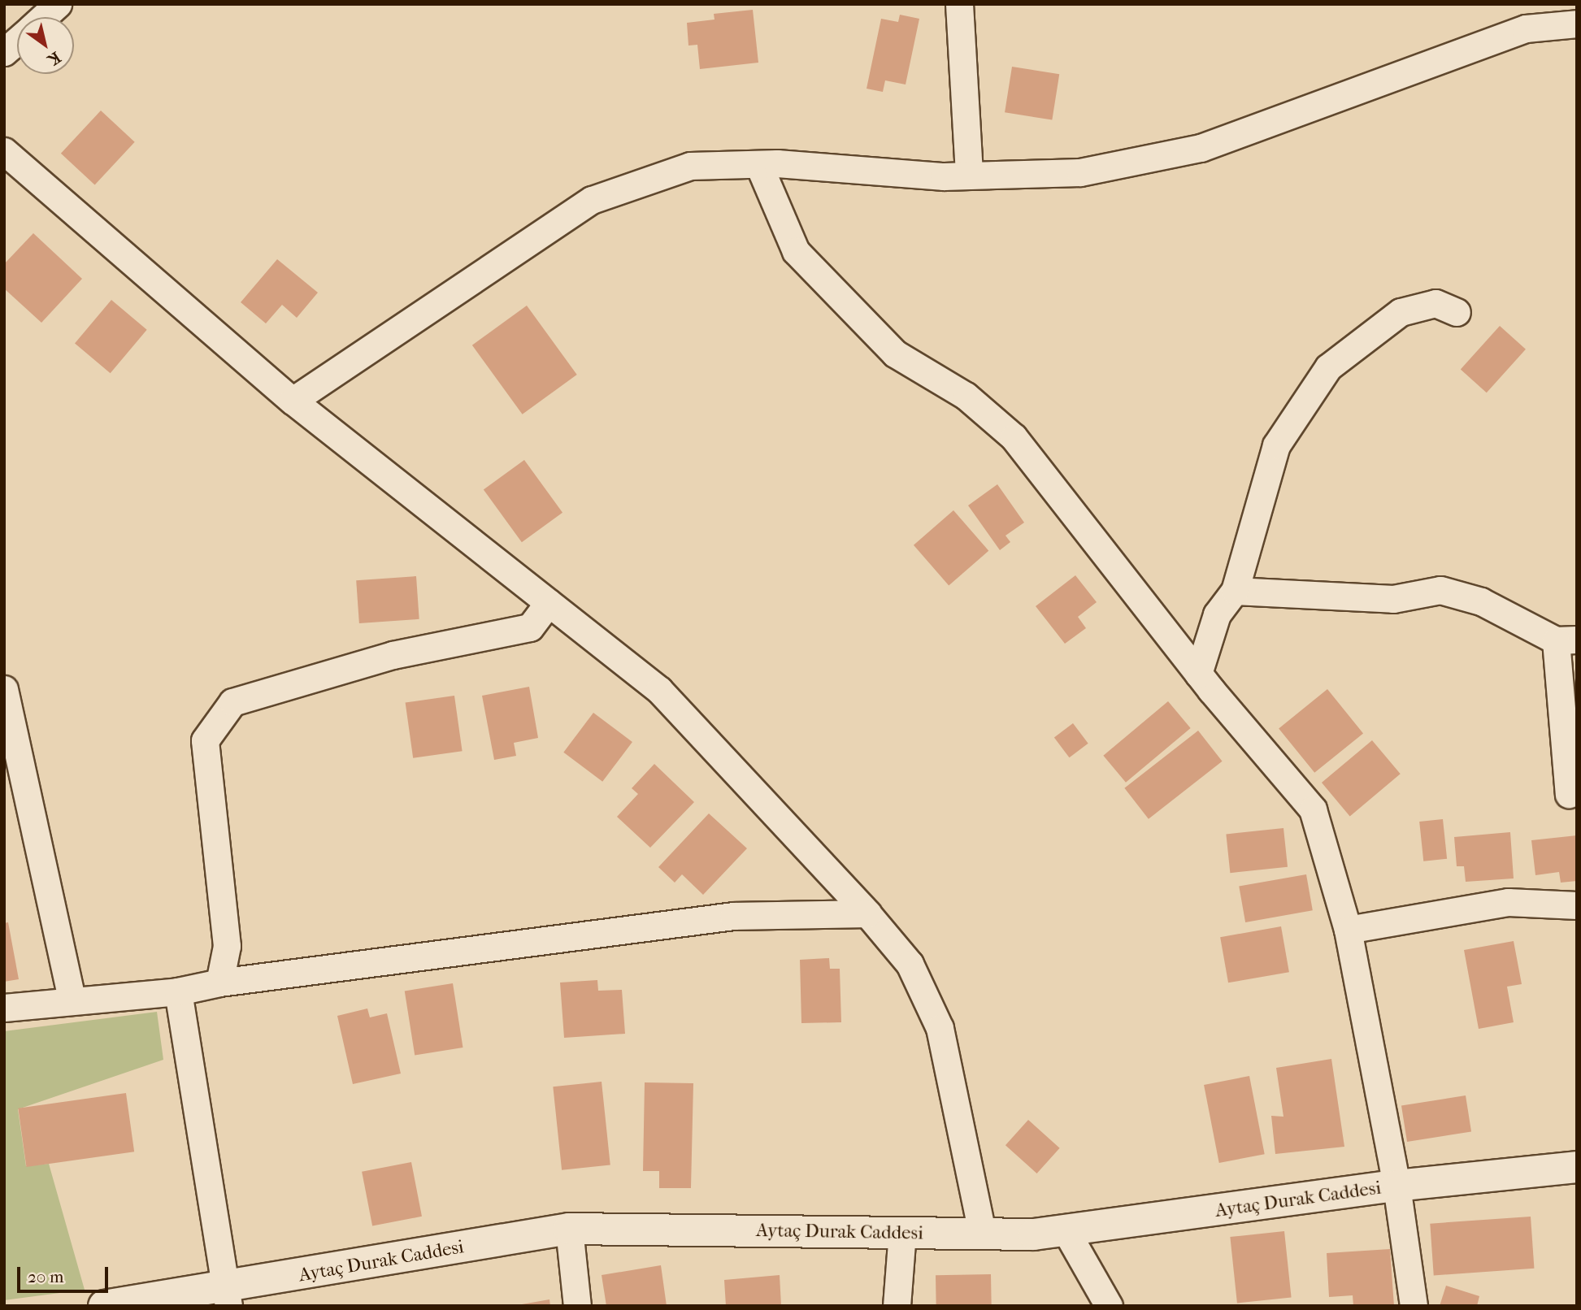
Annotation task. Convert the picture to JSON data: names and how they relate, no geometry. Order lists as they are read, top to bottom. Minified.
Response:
{"streets":{"main road":["Aytaç Durak Caddesi"]},"scale_bar":"20 m","north":"bottom right"}
